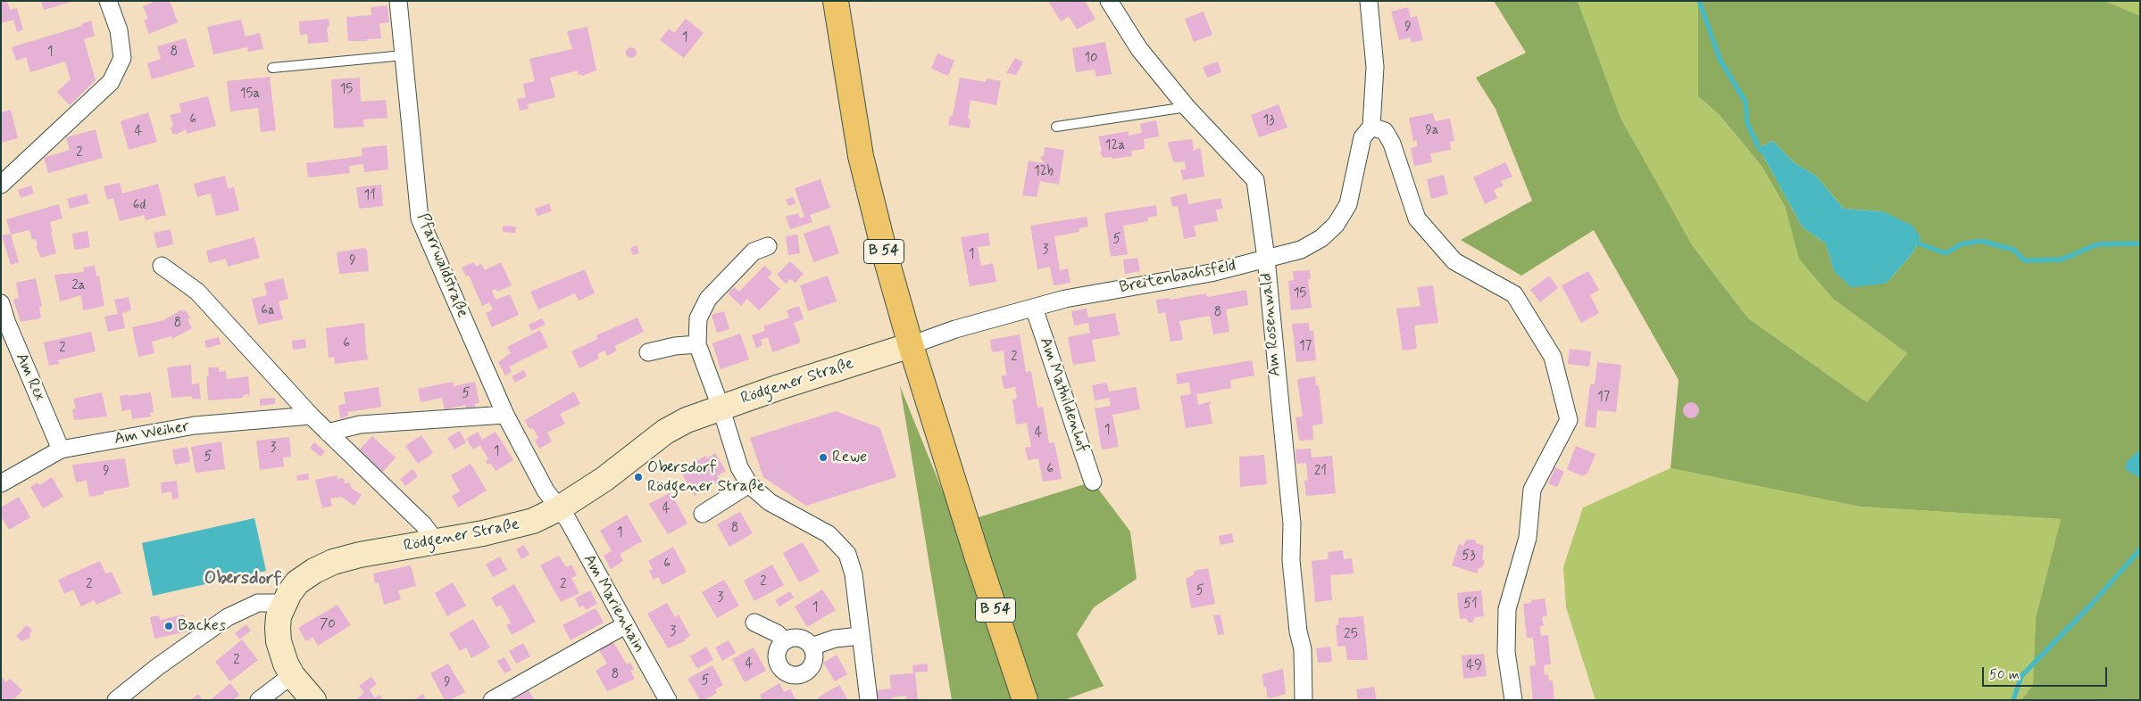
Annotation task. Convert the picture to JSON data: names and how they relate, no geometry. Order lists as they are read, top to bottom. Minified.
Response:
{"streets":{"main road":["B 54","Rödgener Straße"],"street":["Pfarrwaldstraße","Breitenbachsfeld","Am Rosenwald","Am Rex","Am Mathildenhof","Am Weiher","Am Marienhain"]},"crossings":[["B 54","Breitenbachsfeld"],["B 54","Rödgener Straße"],["Pfarrwaldstraße","Rödgener Straße"],["Pfarrwaldstraße","Am Marienhain"],["Breitenbachsfeld","Am Rosenwald"],["Breitenbachsfeld","Rödgener Straße"],["Breitenbachsfeld","Am Mathildenhof"],["Am Rex","Am Weiher"],["Rödgener Straße","Am Marienhain"]],"districts":["Obersdorf"],"places":["Rewe","Obersdorf Rödgener Straße","Backes"],"house_numbers":["9","1","1","8","10","15","15a","6","13","9a","4","12a","2","12b","11","6d","5","3","1","9","2a","15","6a","8","8","6","17","2","2","5","17","1","4","3","1","5","6","9","21","4","8","1","53","6","2","2","2","5","3","51","1","70","3","25","2","4","49","8","5","9"],"scale_bar":"50 m"}
